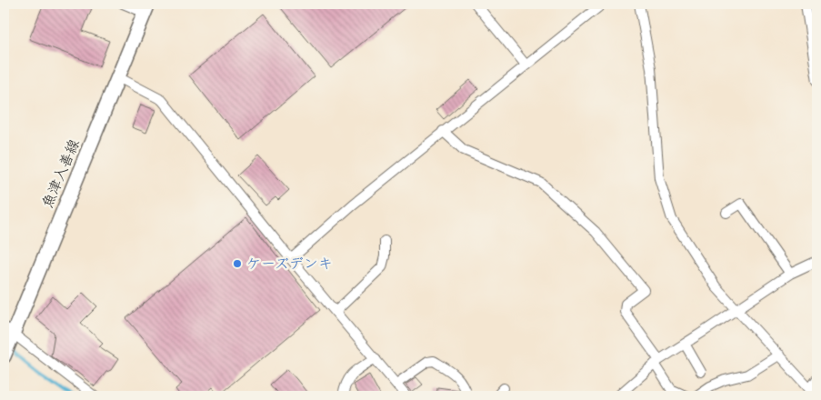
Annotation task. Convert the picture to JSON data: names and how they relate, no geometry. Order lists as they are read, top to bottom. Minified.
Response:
{"streets":{"main road":["魚津入善線"]},"places":["ケーズデンキ"]}
